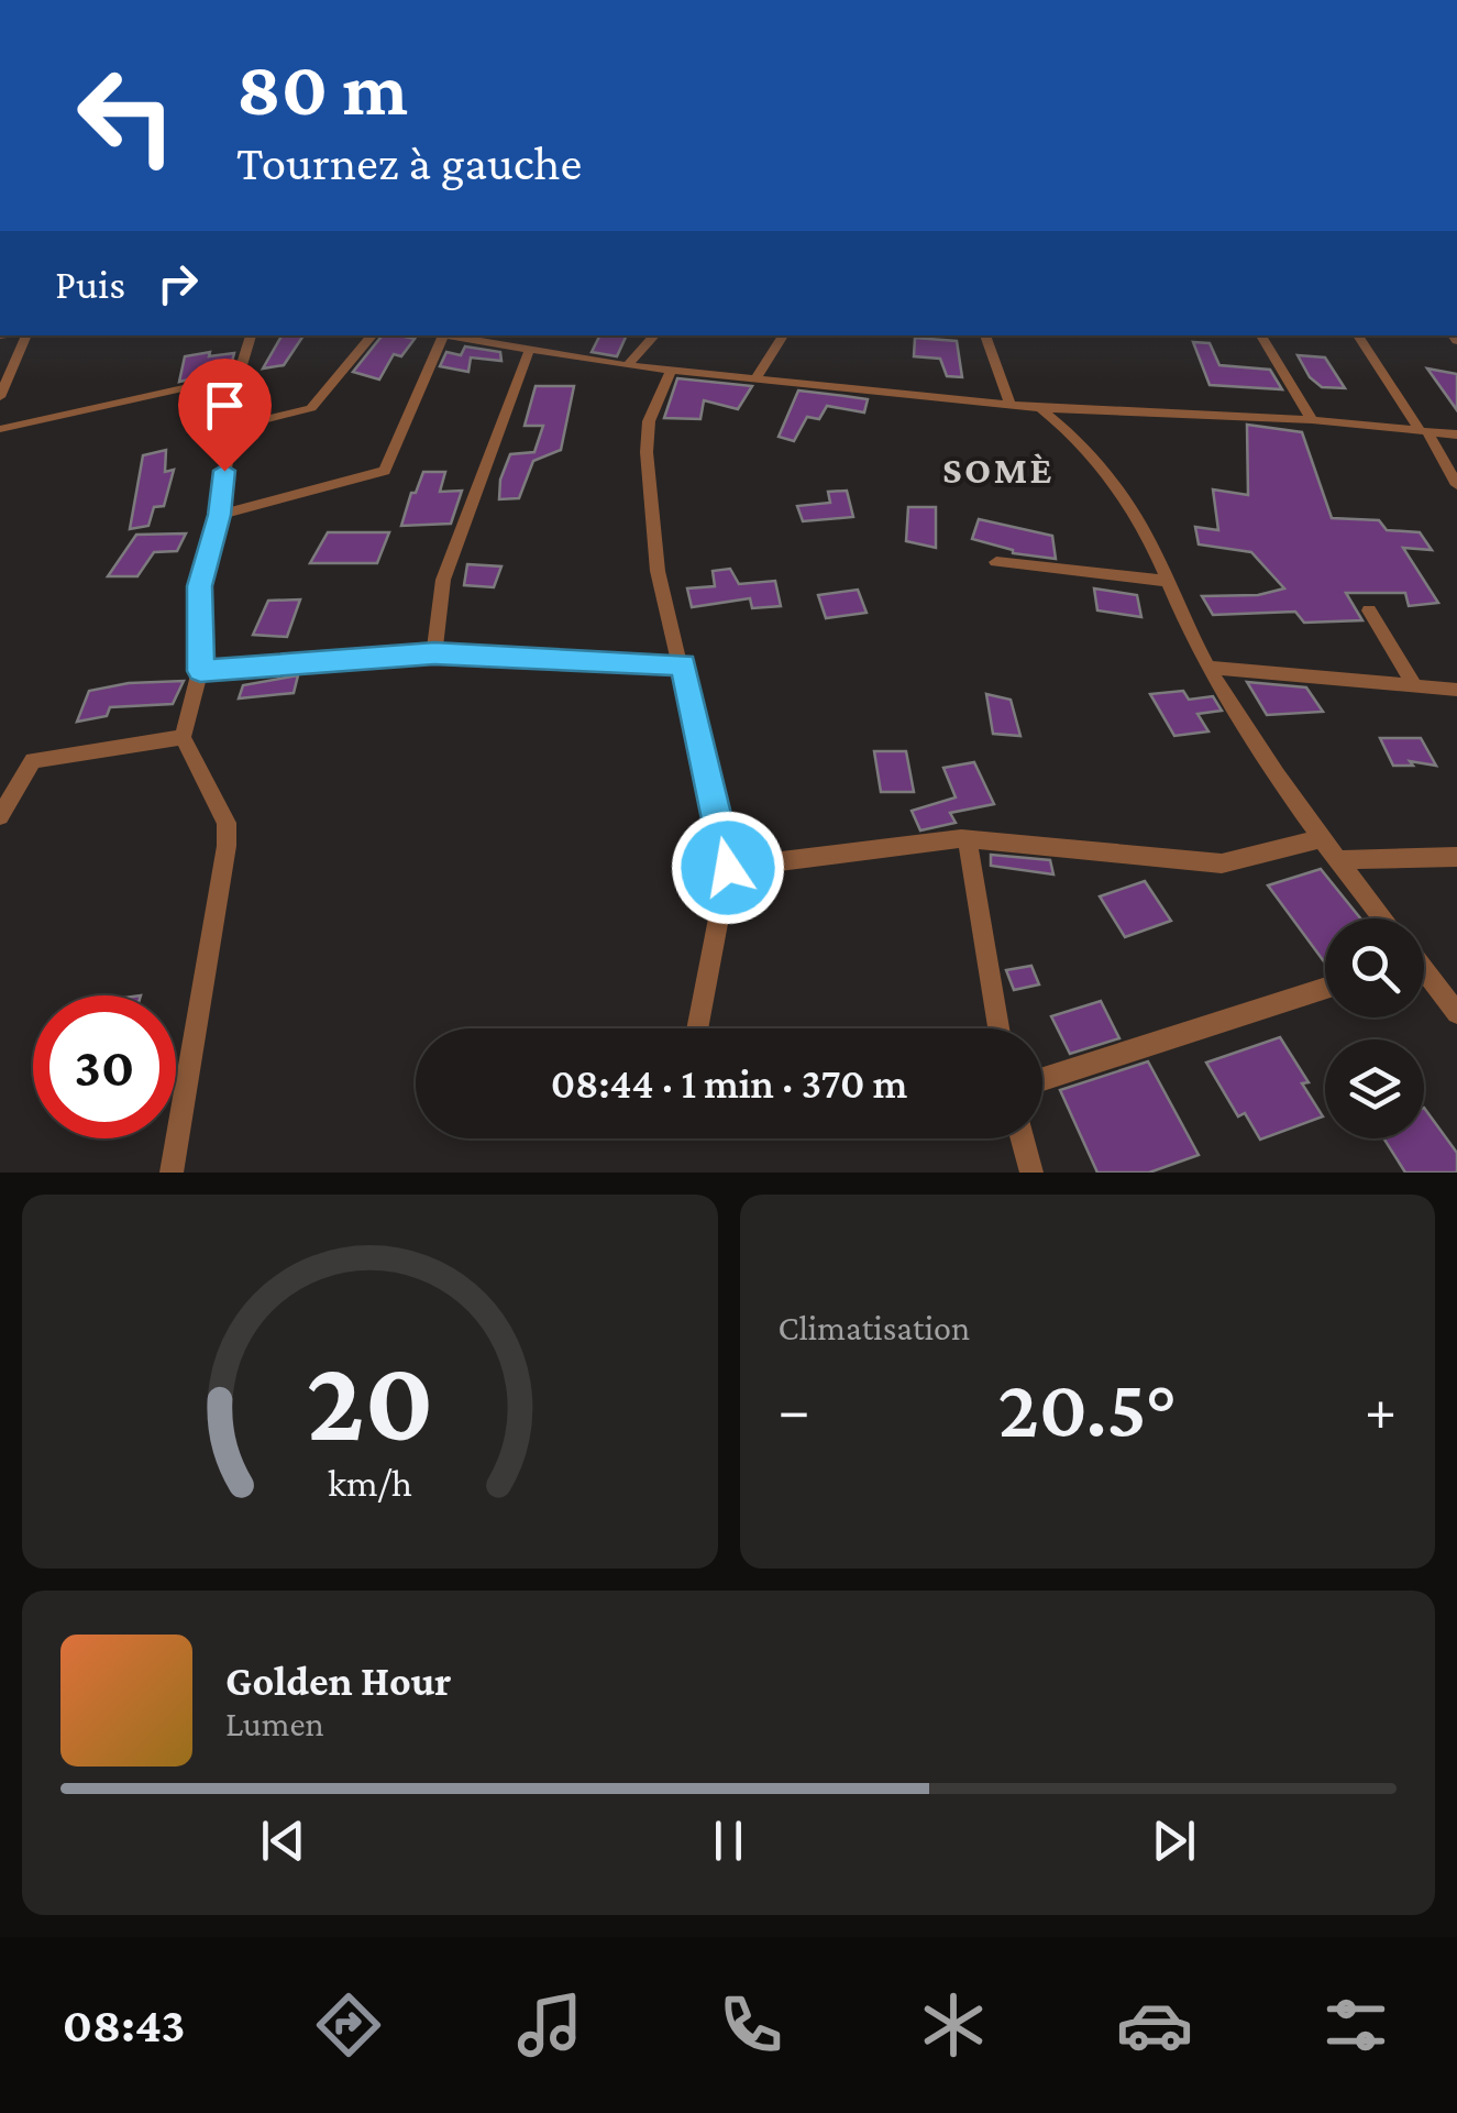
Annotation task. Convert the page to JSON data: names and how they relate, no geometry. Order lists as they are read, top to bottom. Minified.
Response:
{"districts":["SOMÈ"],"page":{"turn":["80 m","Tournez à gauche"],"then":"Puis","limit":"30","trip":"08:44 · 1 min · 370 m","tile":"Climatisation","heat":["−","20.5°","+"],"song":["Golden Hour","Lumen"],"tabs":"08:43","gauge":["20","km/h"]}}
